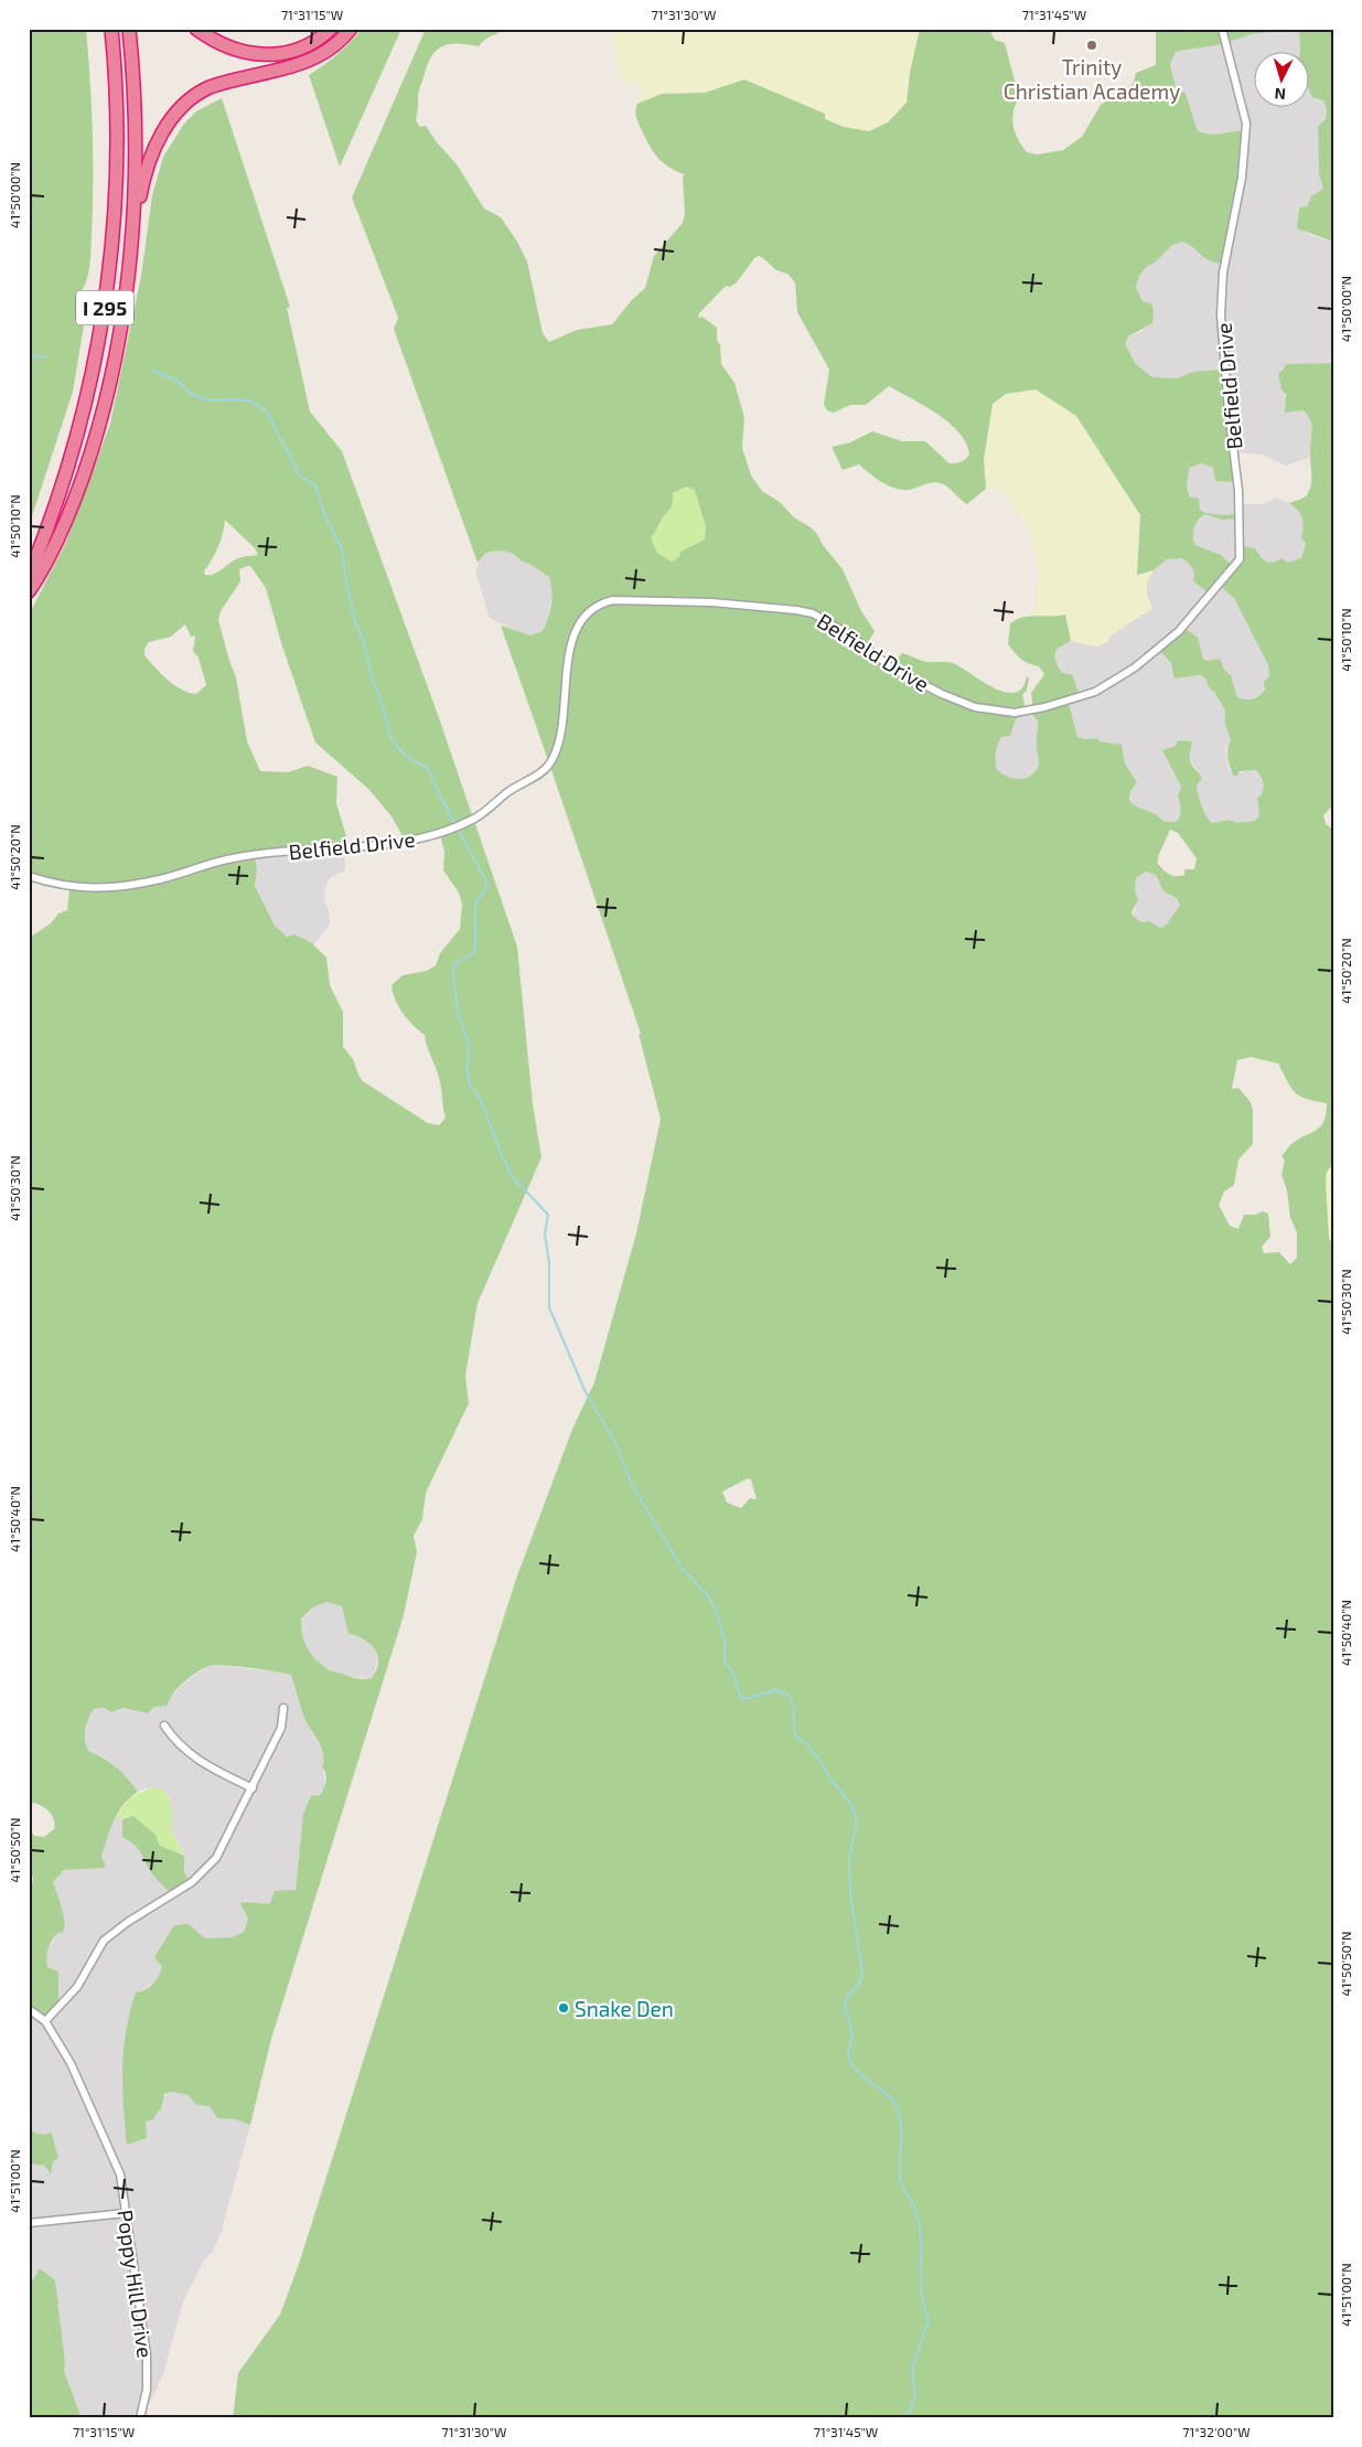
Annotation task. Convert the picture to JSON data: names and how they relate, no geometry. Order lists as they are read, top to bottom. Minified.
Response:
{"streets":{"highway":["I 295"],"street":["Belfield Drive","Poppy Hill Drive"]},"places":["Trinity Christian Academy","Snake Den"],"north":"bottom","coordinates":["71°31'15\"W","71°31'30\"W","71°31'45\"W","41°50'00\"N","41°50'10\"N","41°50'20\"N","41°50'30\"N","41°50'40\"N","41°50'50\"N","41°51'00\"N","71°32'00\"W"]}
